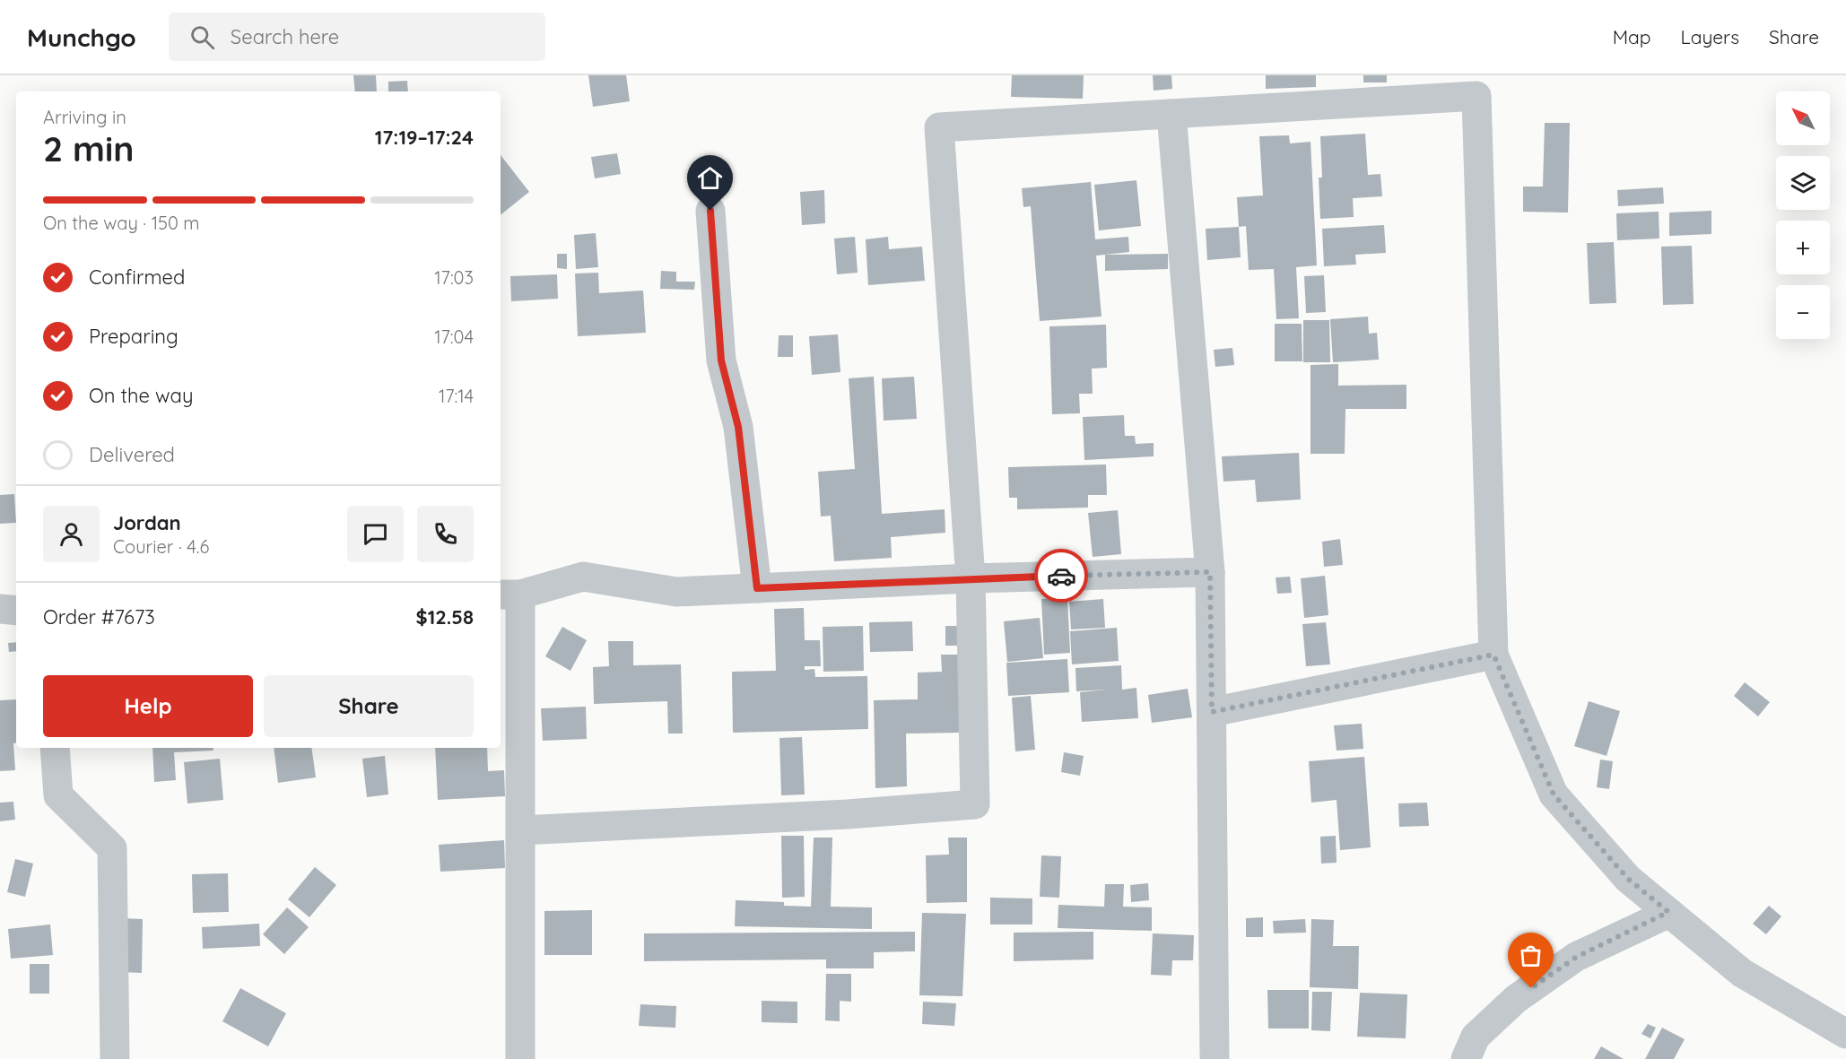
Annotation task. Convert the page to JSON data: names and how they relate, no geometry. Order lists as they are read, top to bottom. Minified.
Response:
{"north":"top left","page":{"header":"Munchgo","search":"Search here","nav":["Map","Layers","Share"],"map_buttons":["+","−"],"heading":["2 min","Arriving in","17:19–17:24"],"panel":["Jordan","Courier · 4.6","Order #7673","$12.58"],"bar":"On the way · 150 m","list":[["Confirmed","17:03"],["Preparing","17:04"],["On the way","17:14"],"Delivered"],"buttons":["Help","Share"]}}
